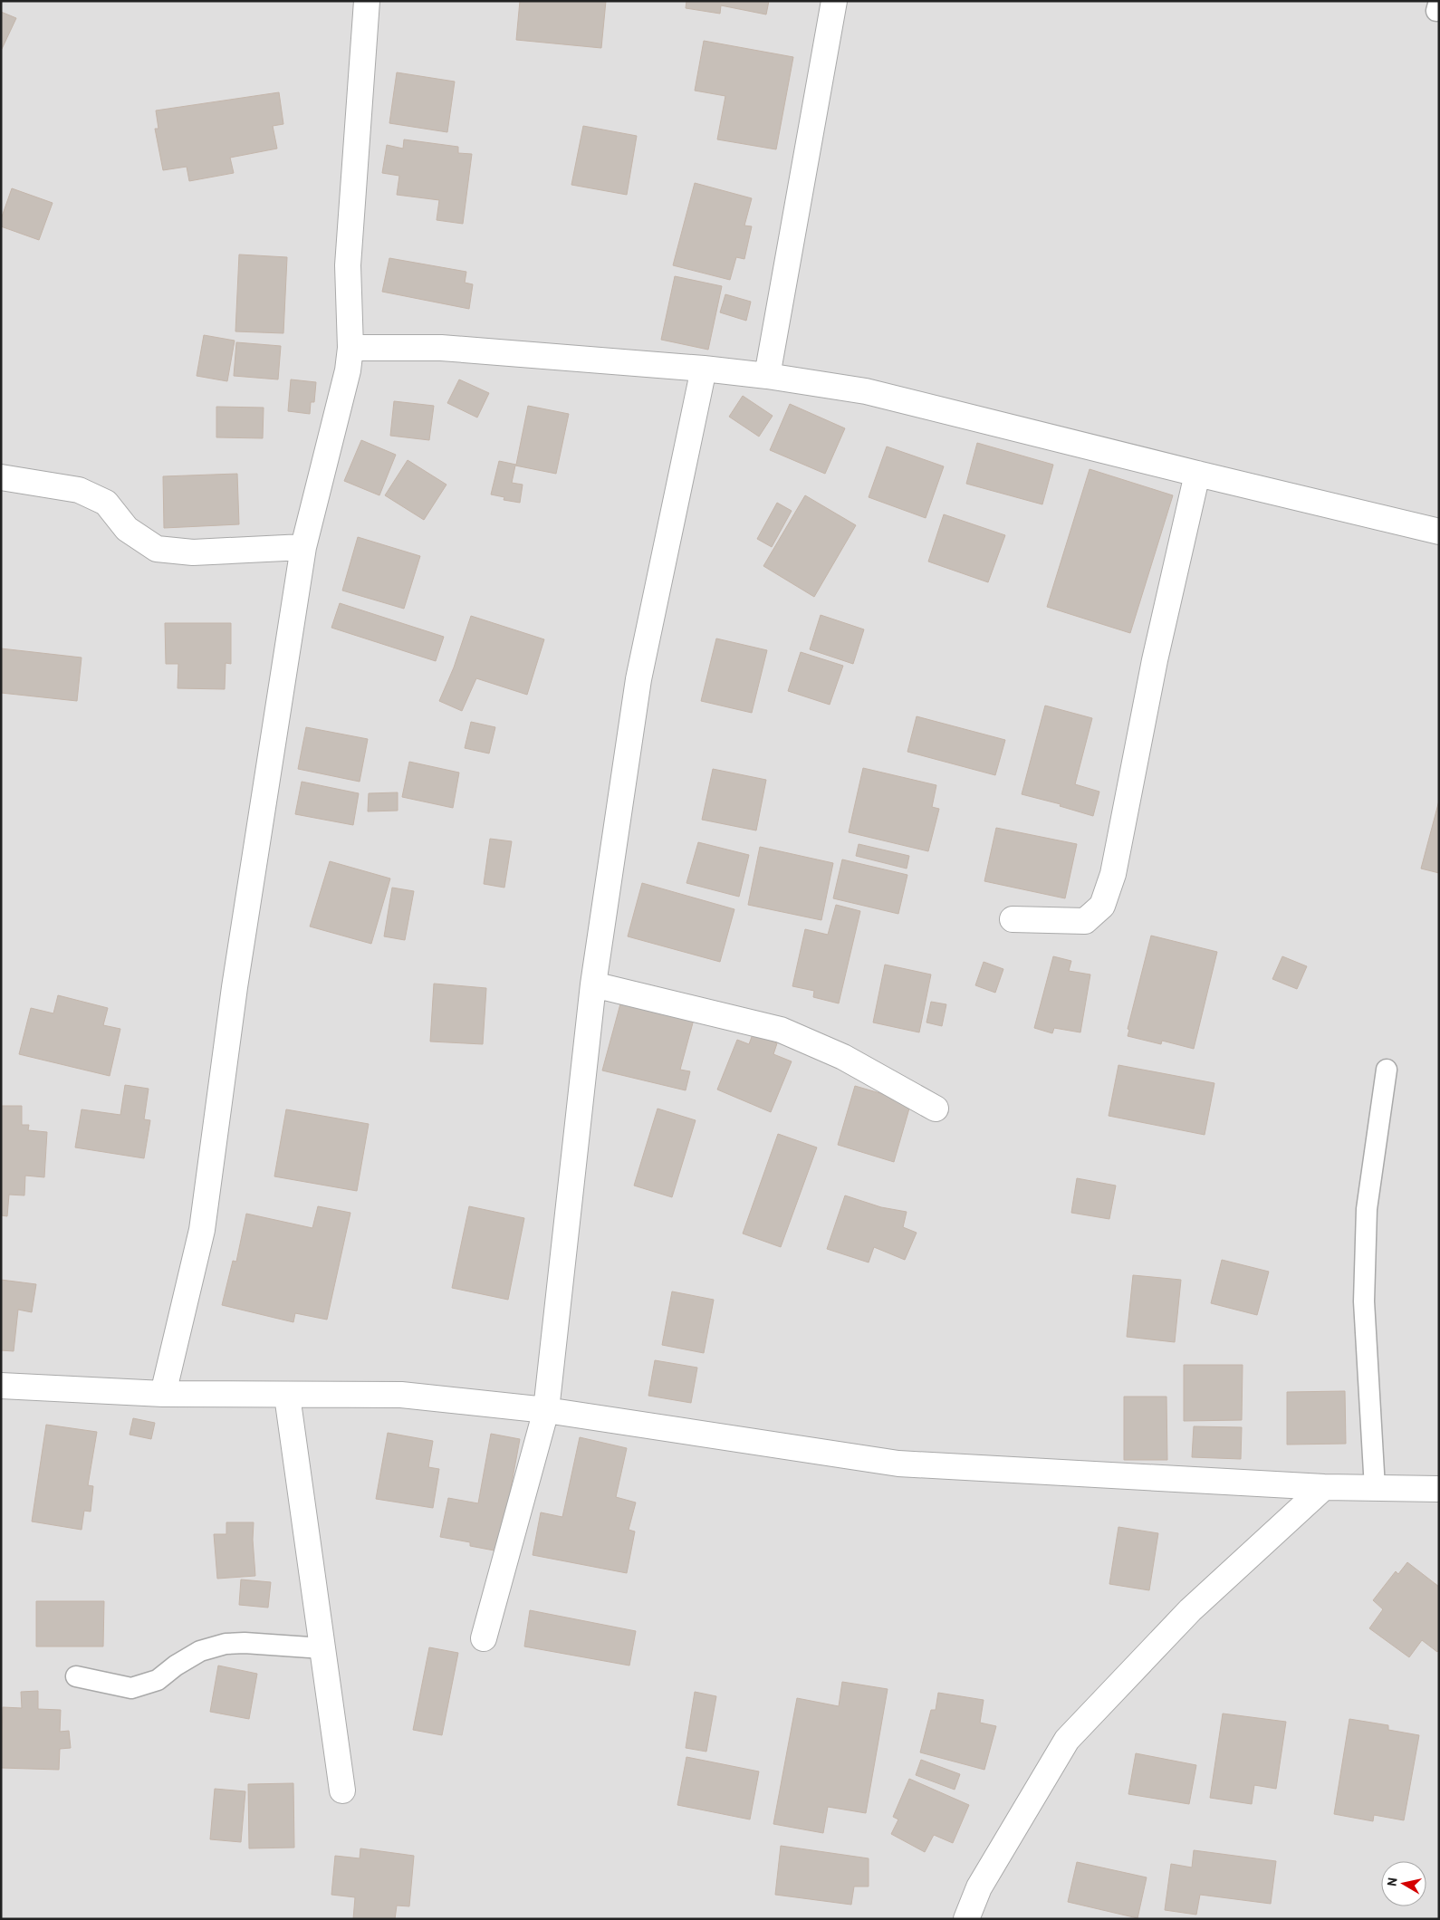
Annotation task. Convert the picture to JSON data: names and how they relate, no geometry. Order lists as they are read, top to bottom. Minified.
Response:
{"north":"left"}
